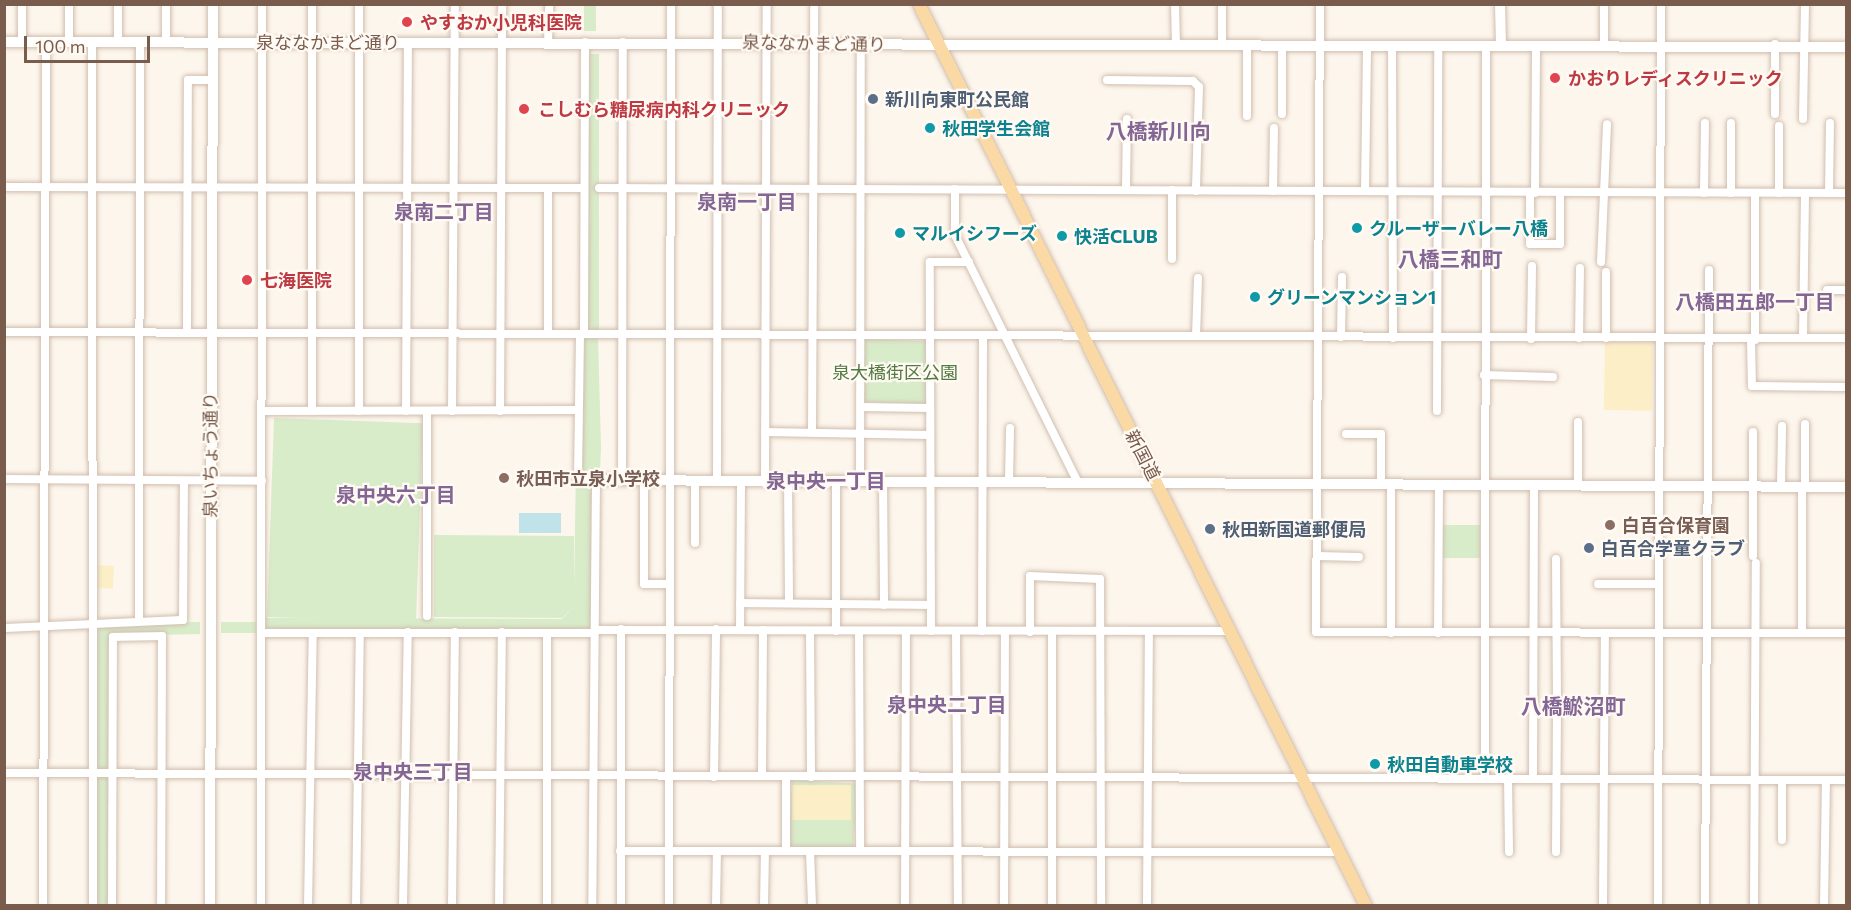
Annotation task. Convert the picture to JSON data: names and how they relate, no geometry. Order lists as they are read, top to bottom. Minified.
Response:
{"streets":{"main road":["新国道"],"street":["泉ななかまど通り","泉いちょう通り"]},"crossings":[["泉ななかまど通り","泉いちょう通り"],["泉ななかまど通り","新国道"]],"districts":["八橋新川向","泉南一丁目","泉南二丁目","八橋三和町","八橋田五郎一丁目","泉中央一丁目","泉中央六丁目","泉中央二丁目","八橋鯲沼町","泉中央三丁目"],"parks":["泉大橋街区公園"],"places":["やすおか小児科医院","かおりレディスクリニック","新川向東町公民館","こしむら糖尿病内科クリニック","秋田学生会館","クルーザーバレー八橋","マルイシフーズ","快活CLUB","七海医院","グリーンマンション1","秋田市立泉小学校","白百合保育園","秋田新国道郵便局","白百合学童クラブ","秋田自動車学校"],"scale_bar":"100 m"}
